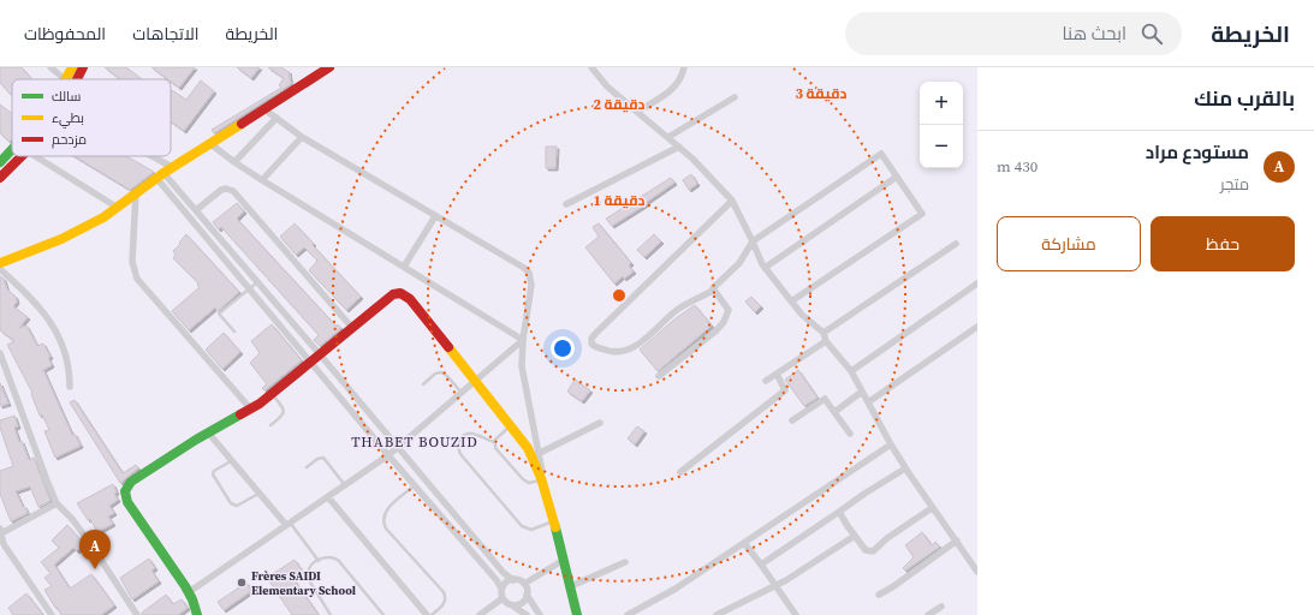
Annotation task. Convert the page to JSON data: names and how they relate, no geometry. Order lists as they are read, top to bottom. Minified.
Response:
{"districts":["THABET BOUZID"],"places":["Frères SAIDI Elementary School"],"legend":["سالك","بطيء","مزدحم"],"page":{"header":"الخريطة","search":"ابحث هنا","nav":["الخريطة","الاتجاهات","المحفوظات"],"heading":"بالقرب منك","map_buttons":["+","−"],"list":[{"mark":"A","name":"مستودع مراد","note":"متجر","value":"430 m"}],"buttons":["حفظ","مشاركة"],"pins":"A"},"rings":["3 دقيقة","2 دقيقة","1 دقيقة"]}
